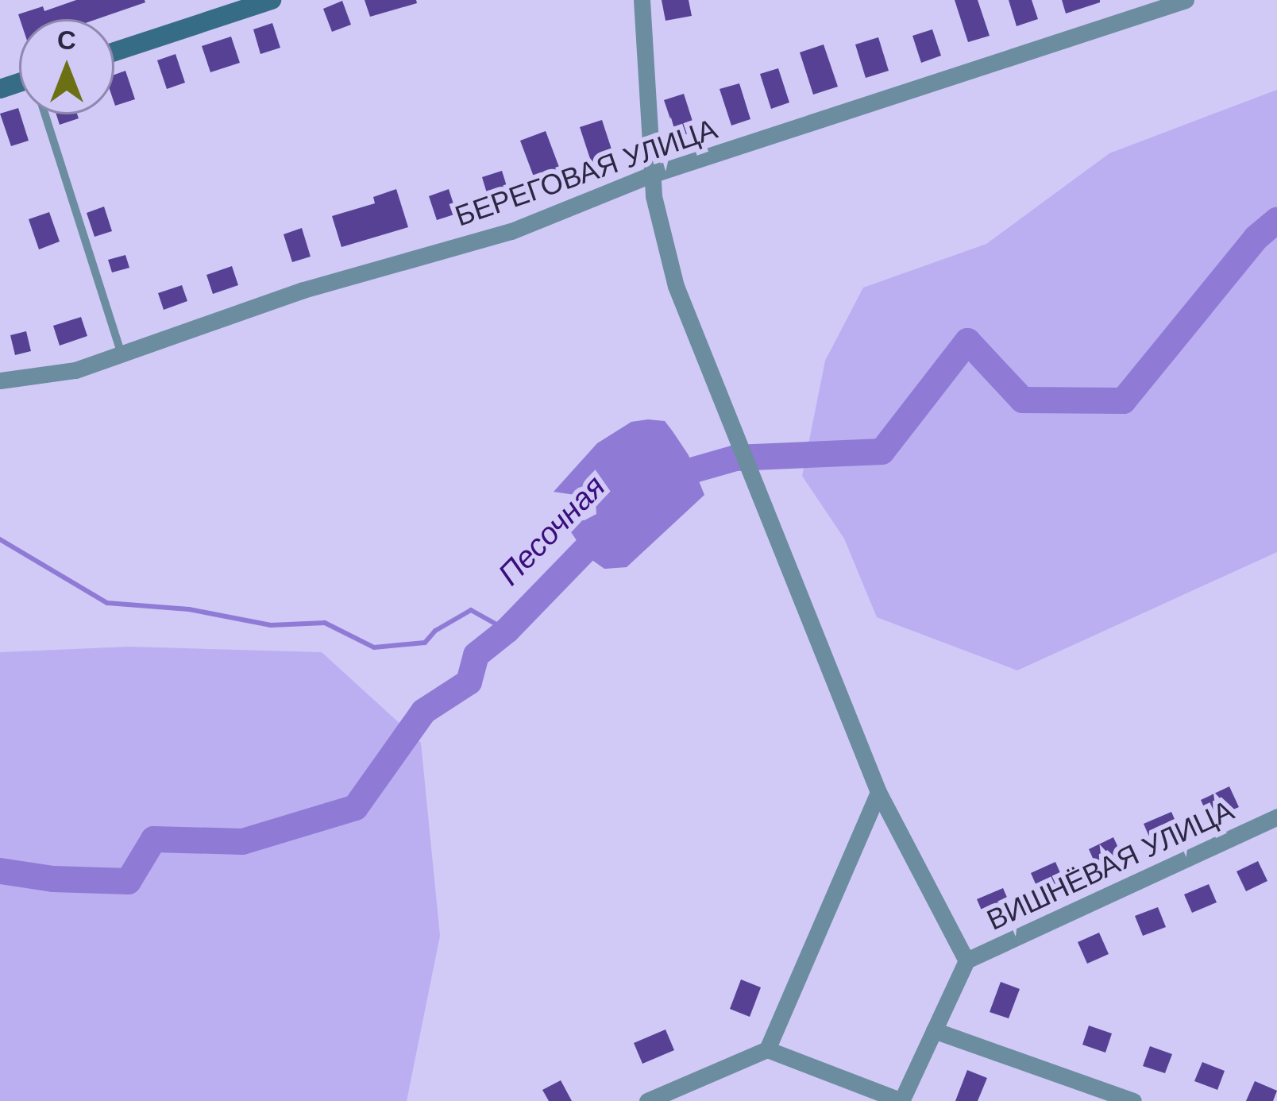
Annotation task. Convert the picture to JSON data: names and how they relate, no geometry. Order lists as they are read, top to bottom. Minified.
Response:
{"streets":{"street":["БЕРЕГОВАЯ УЛИЦА","ВИШНЁВАЯ УЛИЦА"]},"water":["Песочная"],"north":"top"}
